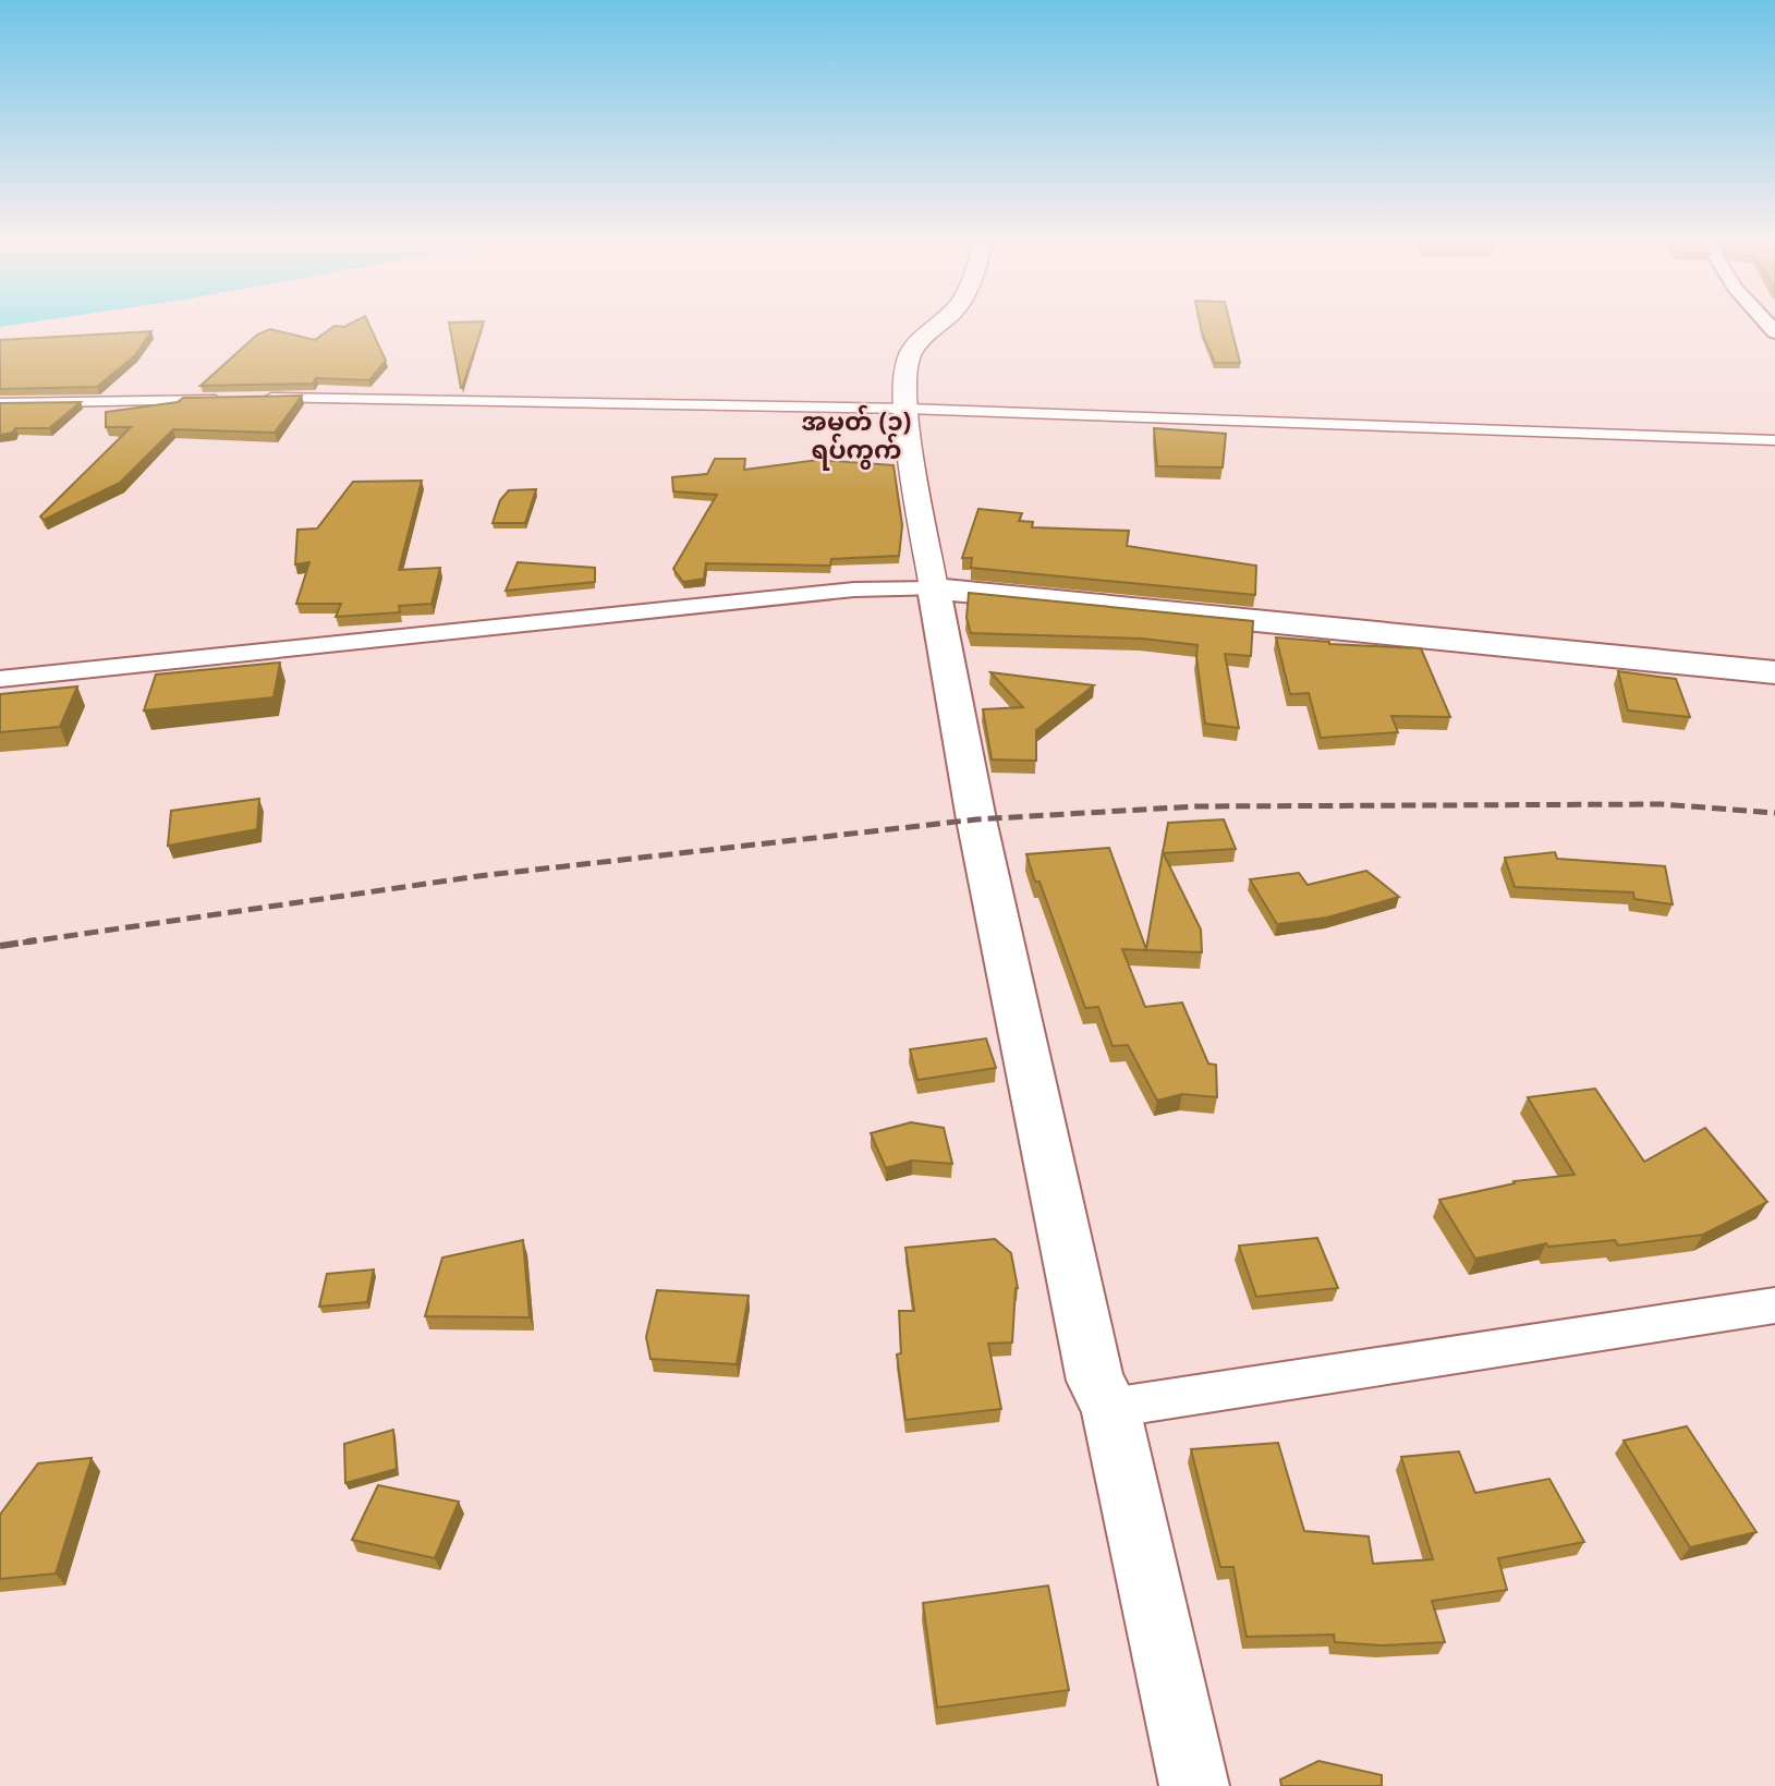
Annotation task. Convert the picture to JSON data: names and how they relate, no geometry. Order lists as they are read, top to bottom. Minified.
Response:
{"districts":["အမှတ် (၁) ရပ်ကွက်"]}
